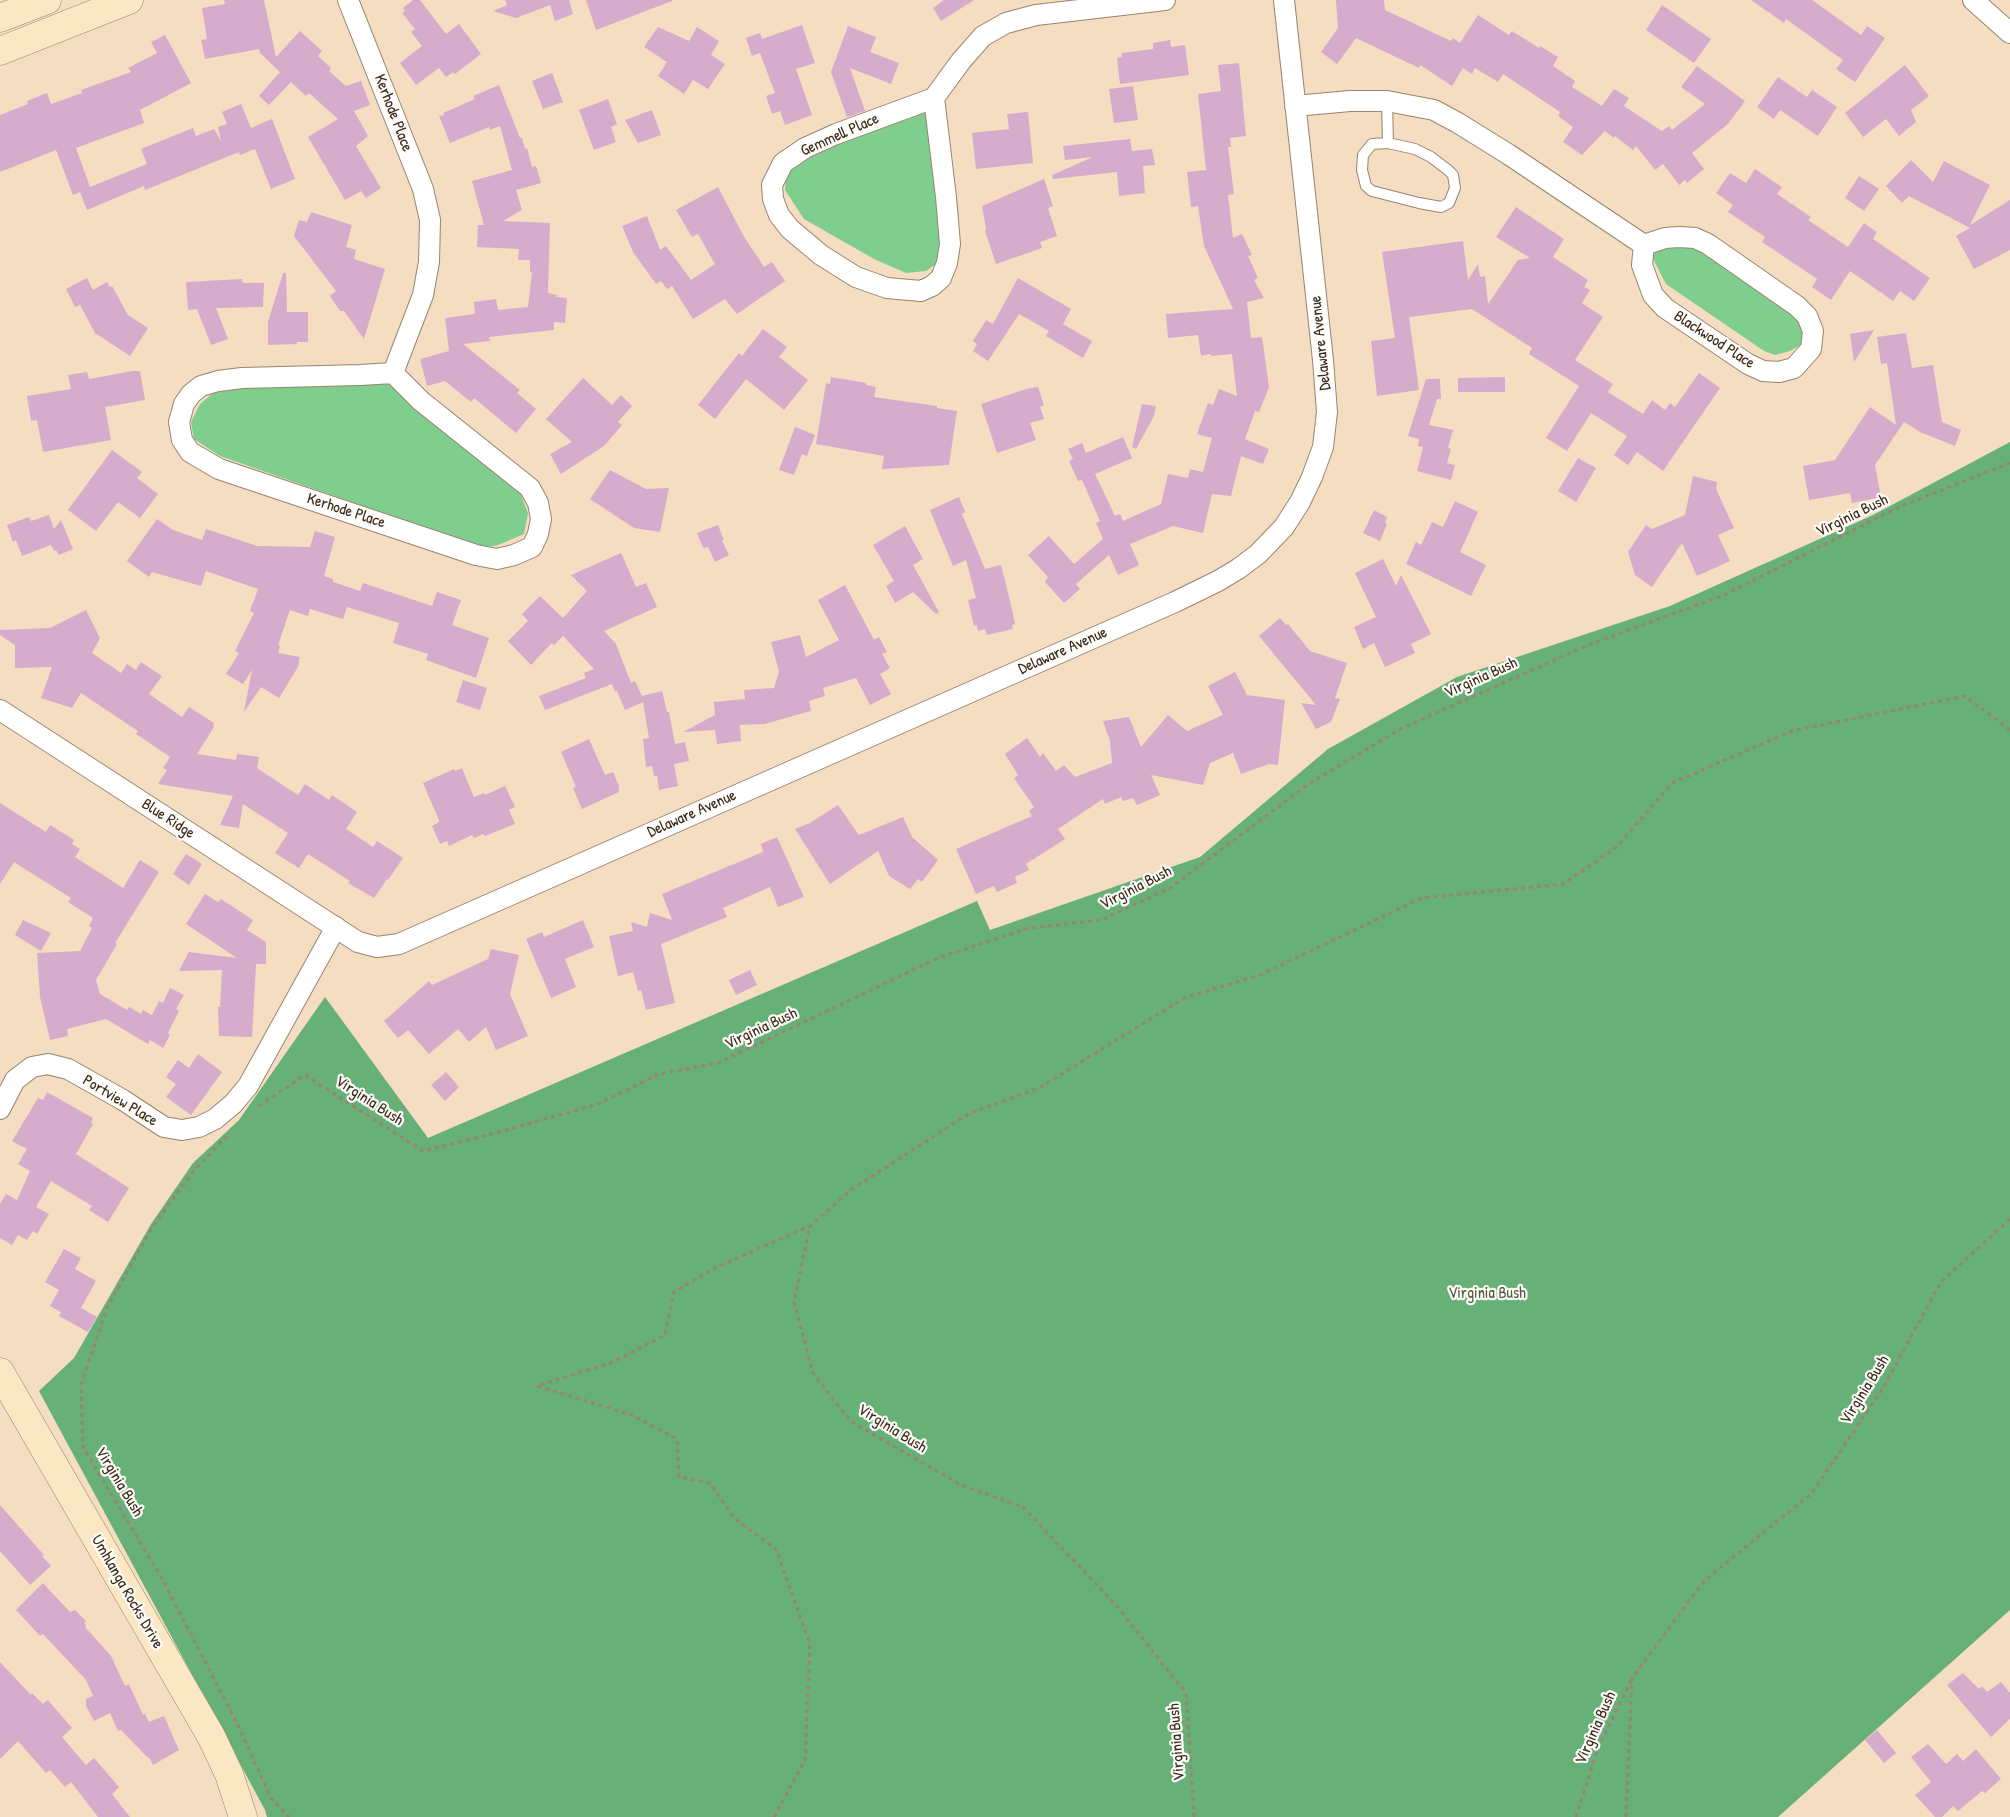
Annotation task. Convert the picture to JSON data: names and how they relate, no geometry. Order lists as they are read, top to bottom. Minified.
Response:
{"streets":{"main road":["Umhlanga Rocks Drive"],"street":["Kerhode Place","Gemmell Place","Blackwood Place","Delaware Avenue","Blue Ridge","Portview Place"],"path":["Virginia Bush"]},"crossings":[["Delaware Avenue","Blue Ridge"],["Delaware Avenue","Portview Place"],["Blue Ridge","Portview Place"]],"parks":["Virginia Bush"]}
